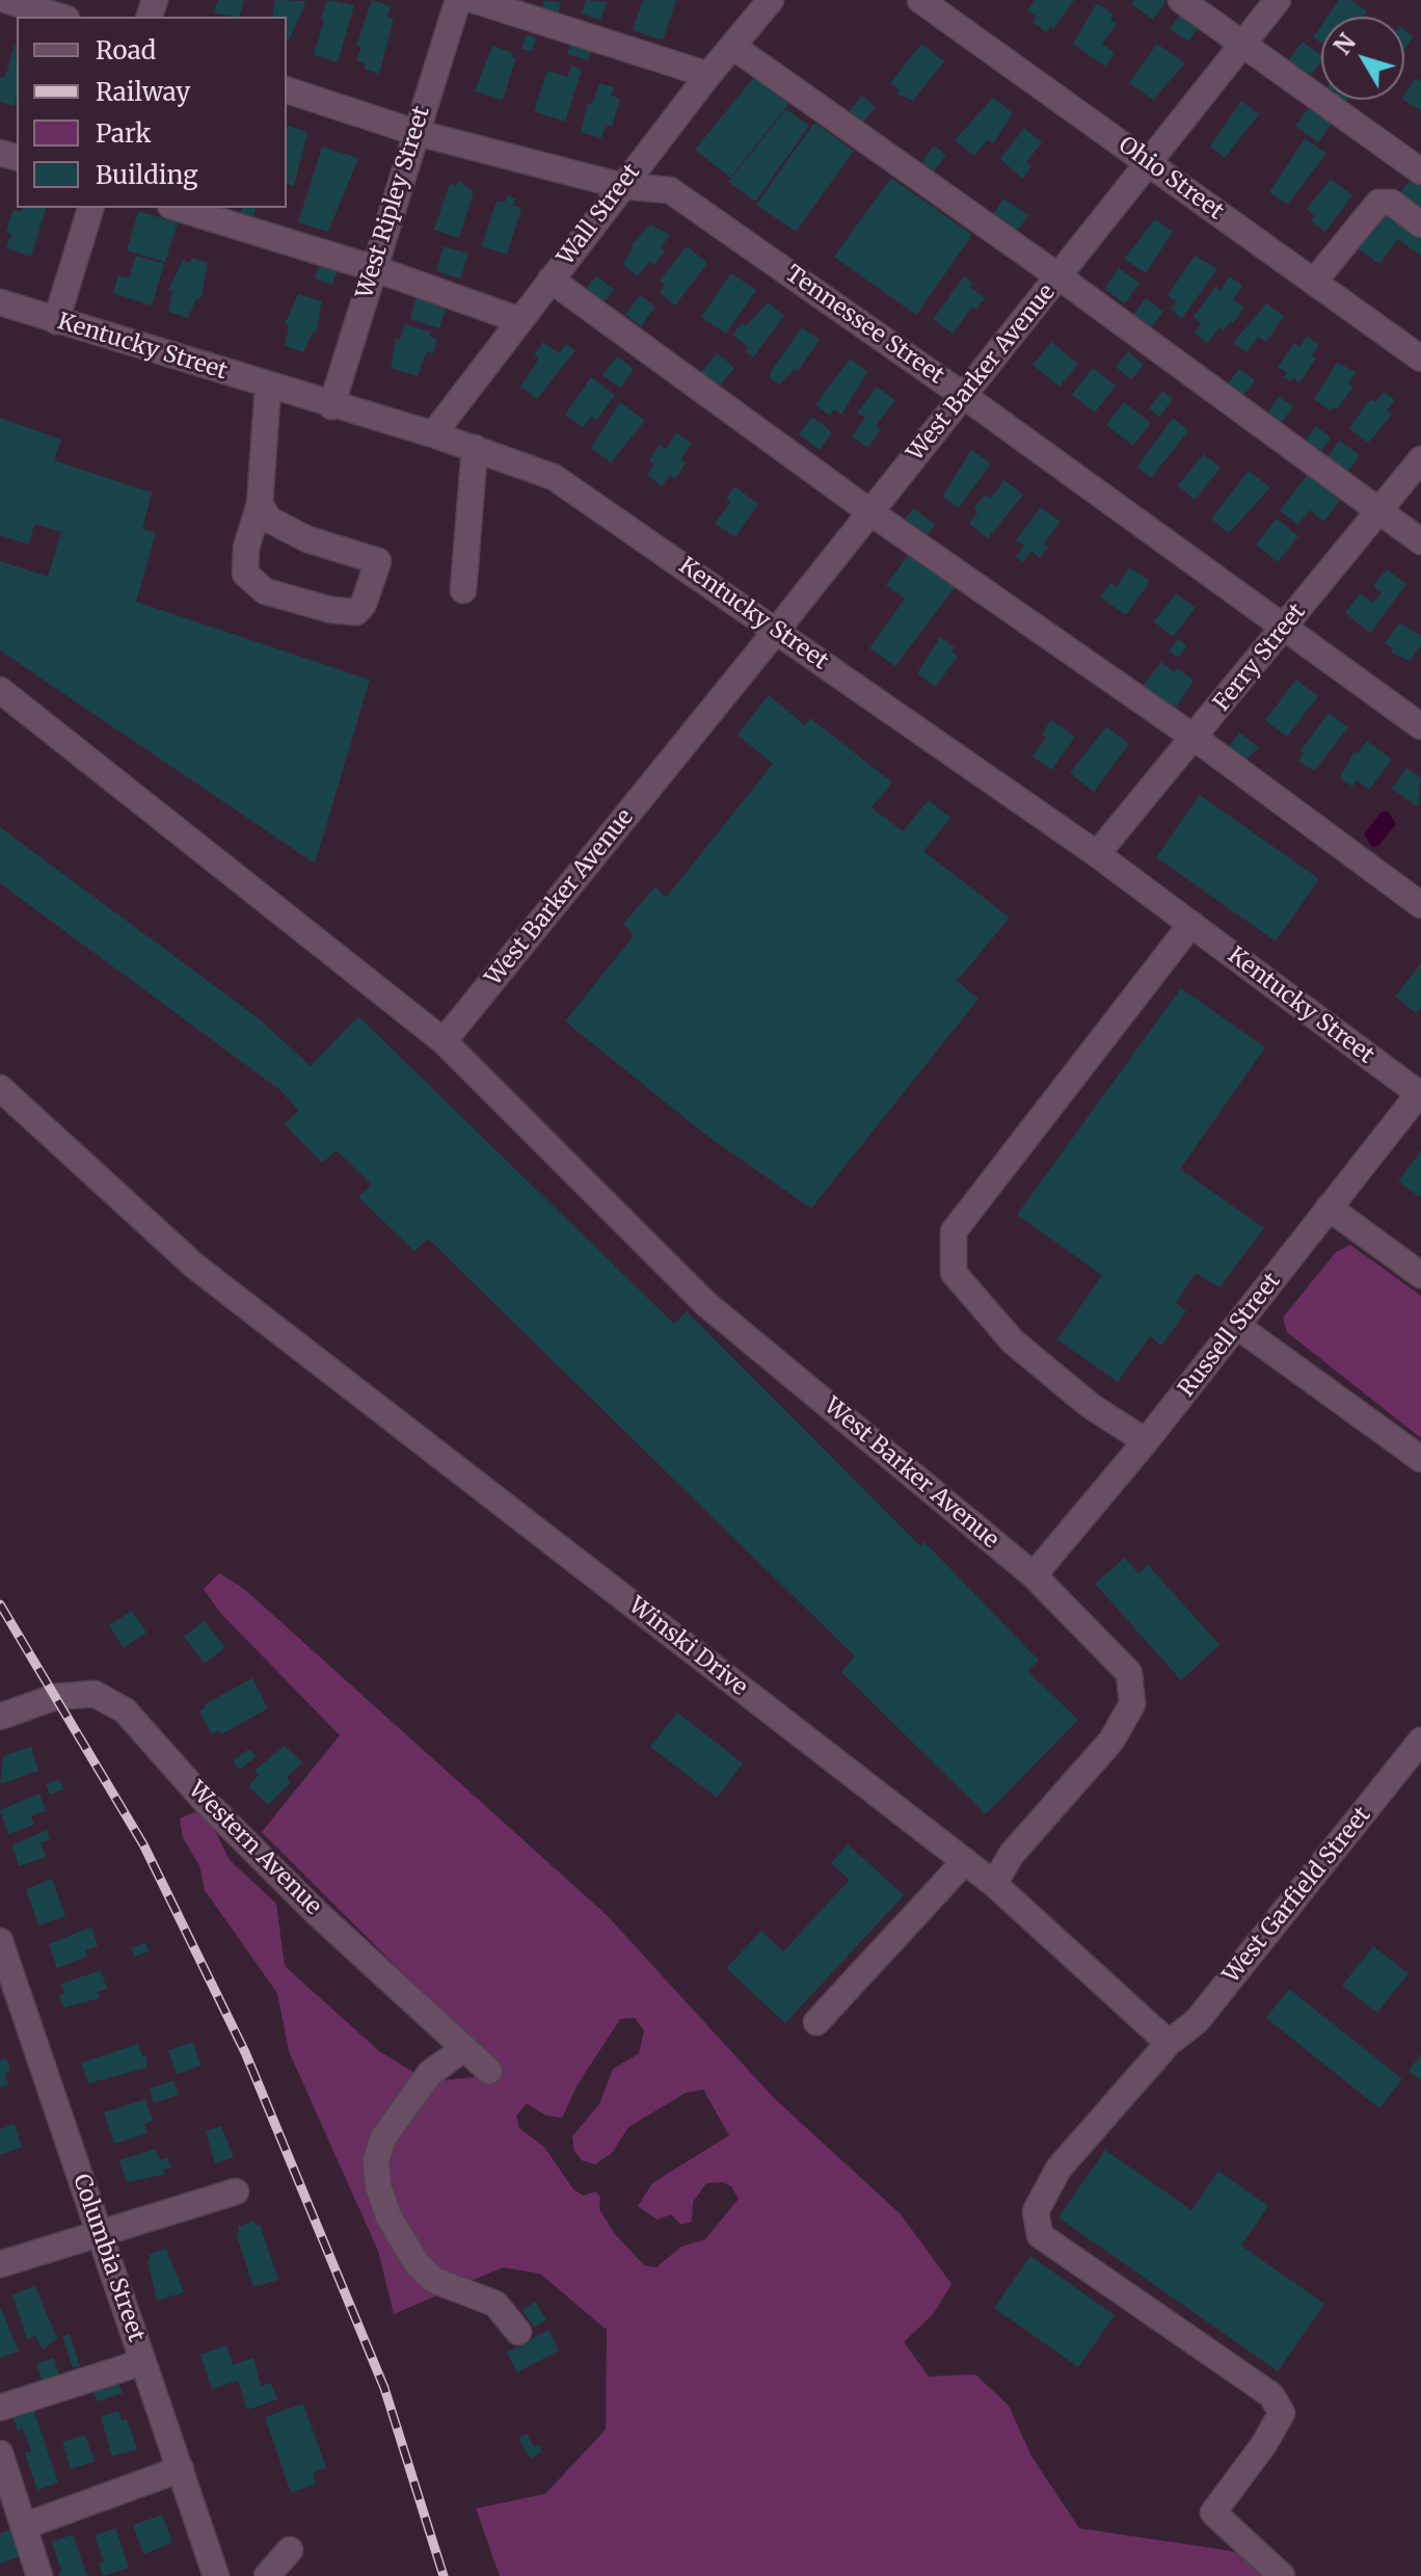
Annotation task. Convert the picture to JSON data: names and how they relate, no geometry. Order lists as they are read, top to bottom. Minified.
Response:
{"streets":{"street":["Ohio Street","West Ripley Street","Wall Street","Tennessee Street","Kentucky Street","West Barker Avenue","Ferry Street","Russell Street","Winski Drive","Western Avenue","West Garfield Street","Columbia Street"]},"crossings":[["Ohio Street","West Barker Avenue"],["West Ripley Street","Tennessee Street"],["West Ripley Street","Kentucky Street"],["Wall Street","Tennessee Street"],["Wall Street","Kentucky Street"],["Tennessee Street","West Barker Avenue"],["Tennessee Street","Ferry Street"],["Kentucky Street","West Barker Avenue"],["Kentucky Street","Ferry Street"],["Kentucky Street","Russell Street"],["West Barker Avenue","Russell Street"],["West Barker Avenue","Winski Drive"],["Winski Drive","West Garfield Street"]],"legend":["Road","Railway","Park","Building"],"north":"top left"}
